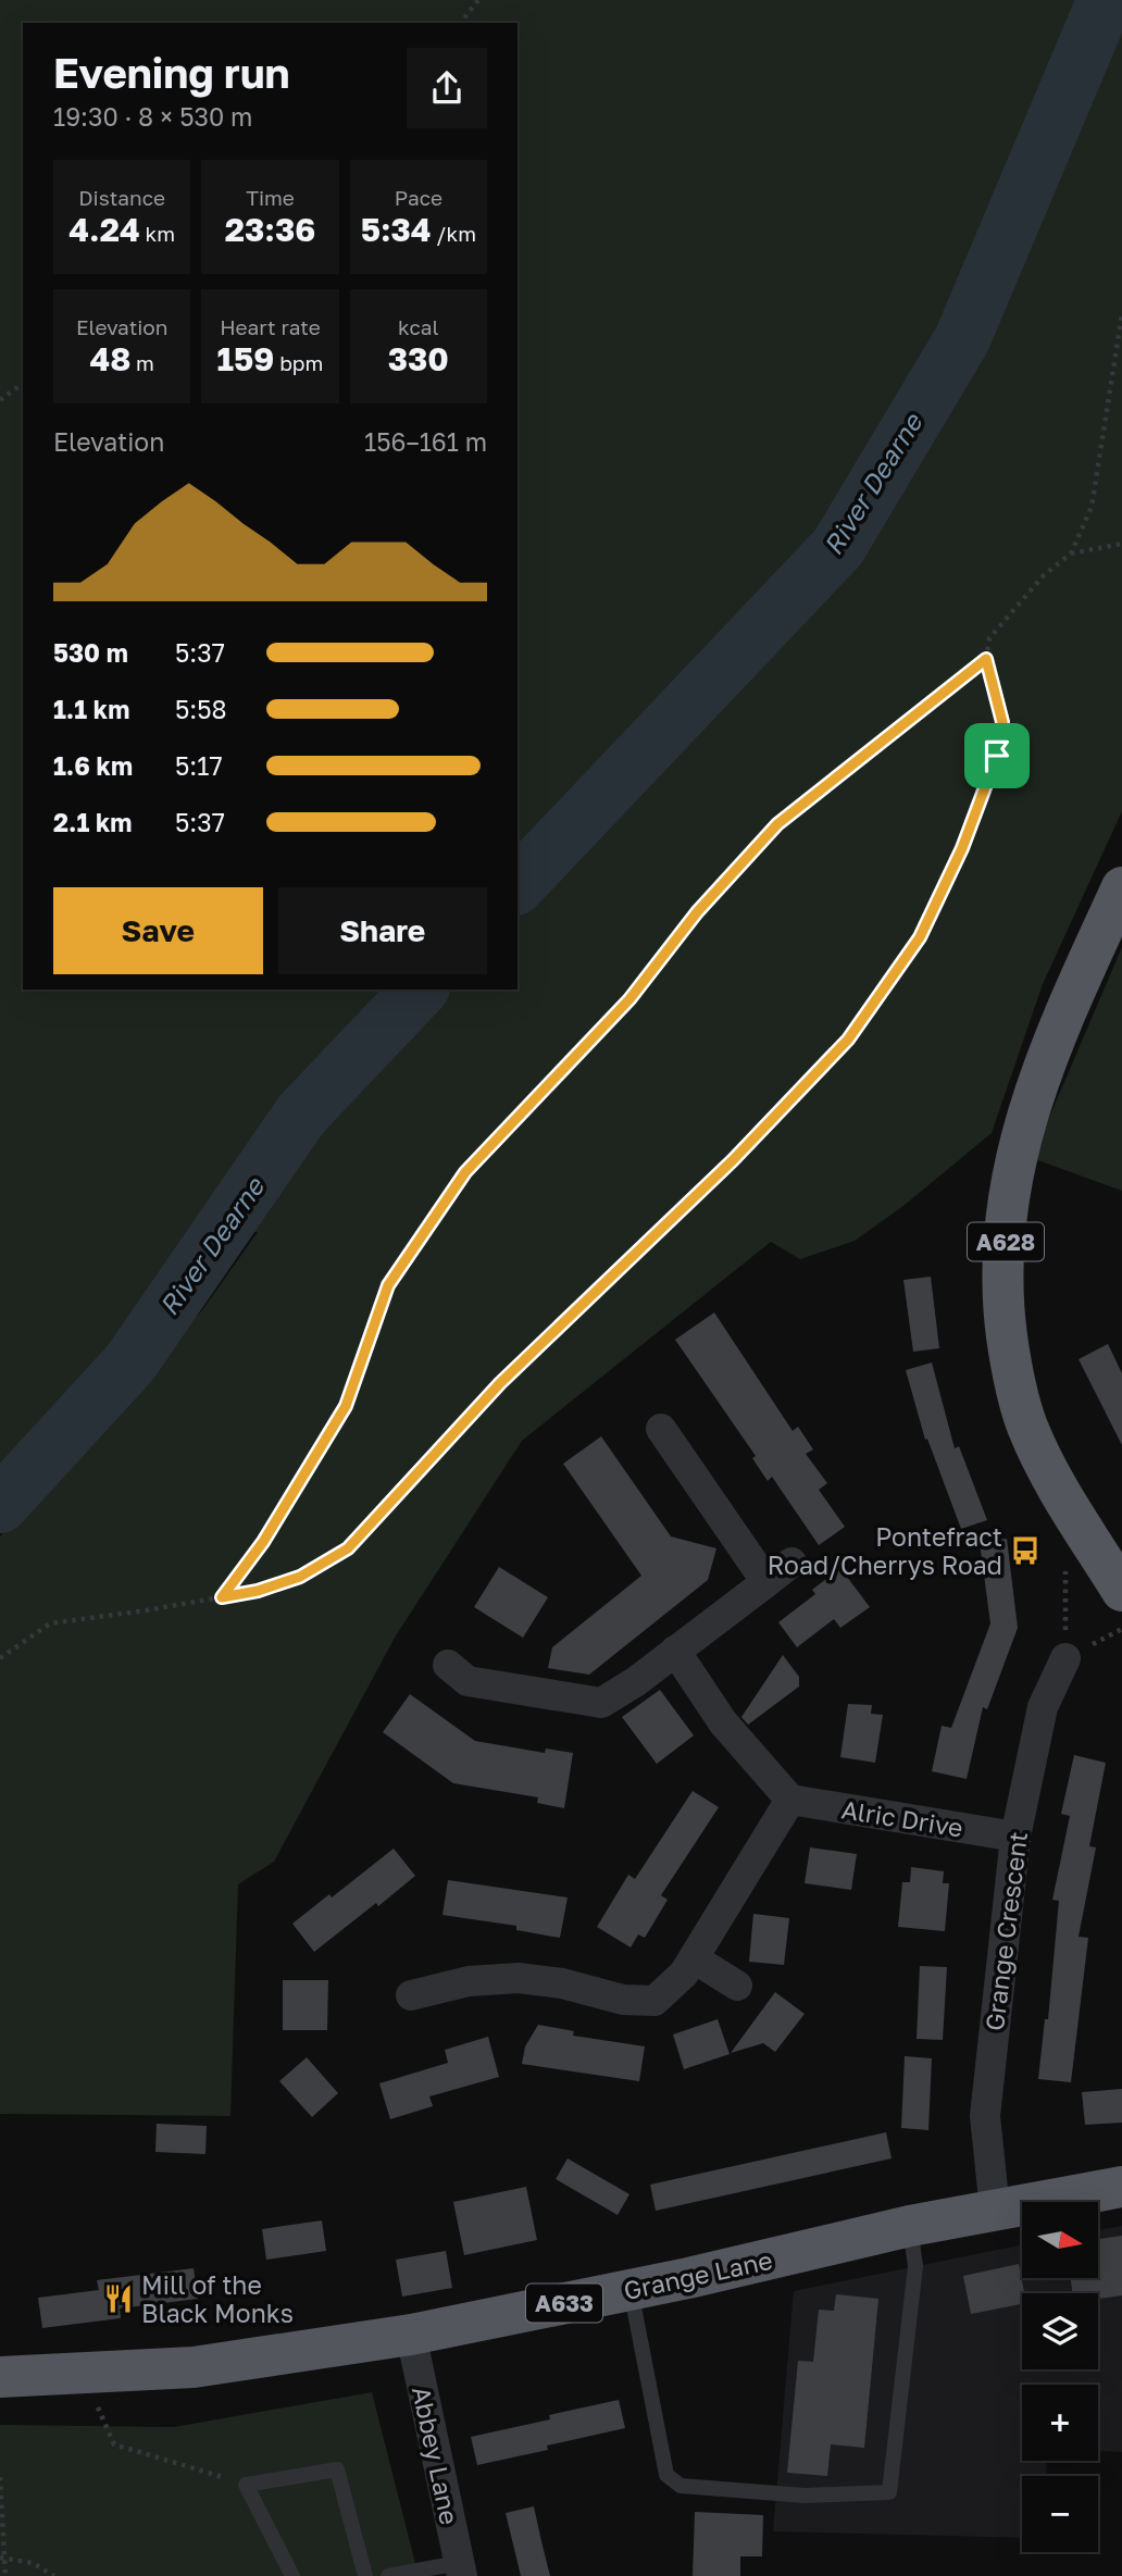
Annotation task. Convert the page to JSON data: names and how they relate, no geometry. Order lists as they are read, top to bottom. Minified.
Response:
{"streets":{"highway":["A628","Grange Lane","A633"],"street":["Alric Drive","Grange Crescent","Abbey Lane"]},"crossings":[["Alric Drive","Grange Crescent"],["Grange Crescent","Grange Lane"],["Grange Lane","Abbey Lane"]],"water":["River Dearne"],"places":{"bus stop":["Pontefract Road/Cherrys Road"],"restaurant":["Mill of the Black Monks"]},"north":"right","page":{"heading":["Evening run","19:30 · 8 × 530 m"],"stats":[["Distance","4.24 km"],["Time","23:36"],["Pace","5:34 /km"],["Elevation","48 m"],["Heart rate","159 bpm"],["kcal","330"]],"chart":["Elevation","156–161 m"],"list":[{"name":"530 m","note":"5:37"},{"name":"1.1 km","note":"5:58"},{"name":"1.6 km","note":"5:17"},{"name":"2.1 km","note":"5:37"}],"buttons":["Save","Share"],"map_buttons":["+","−"]}}
